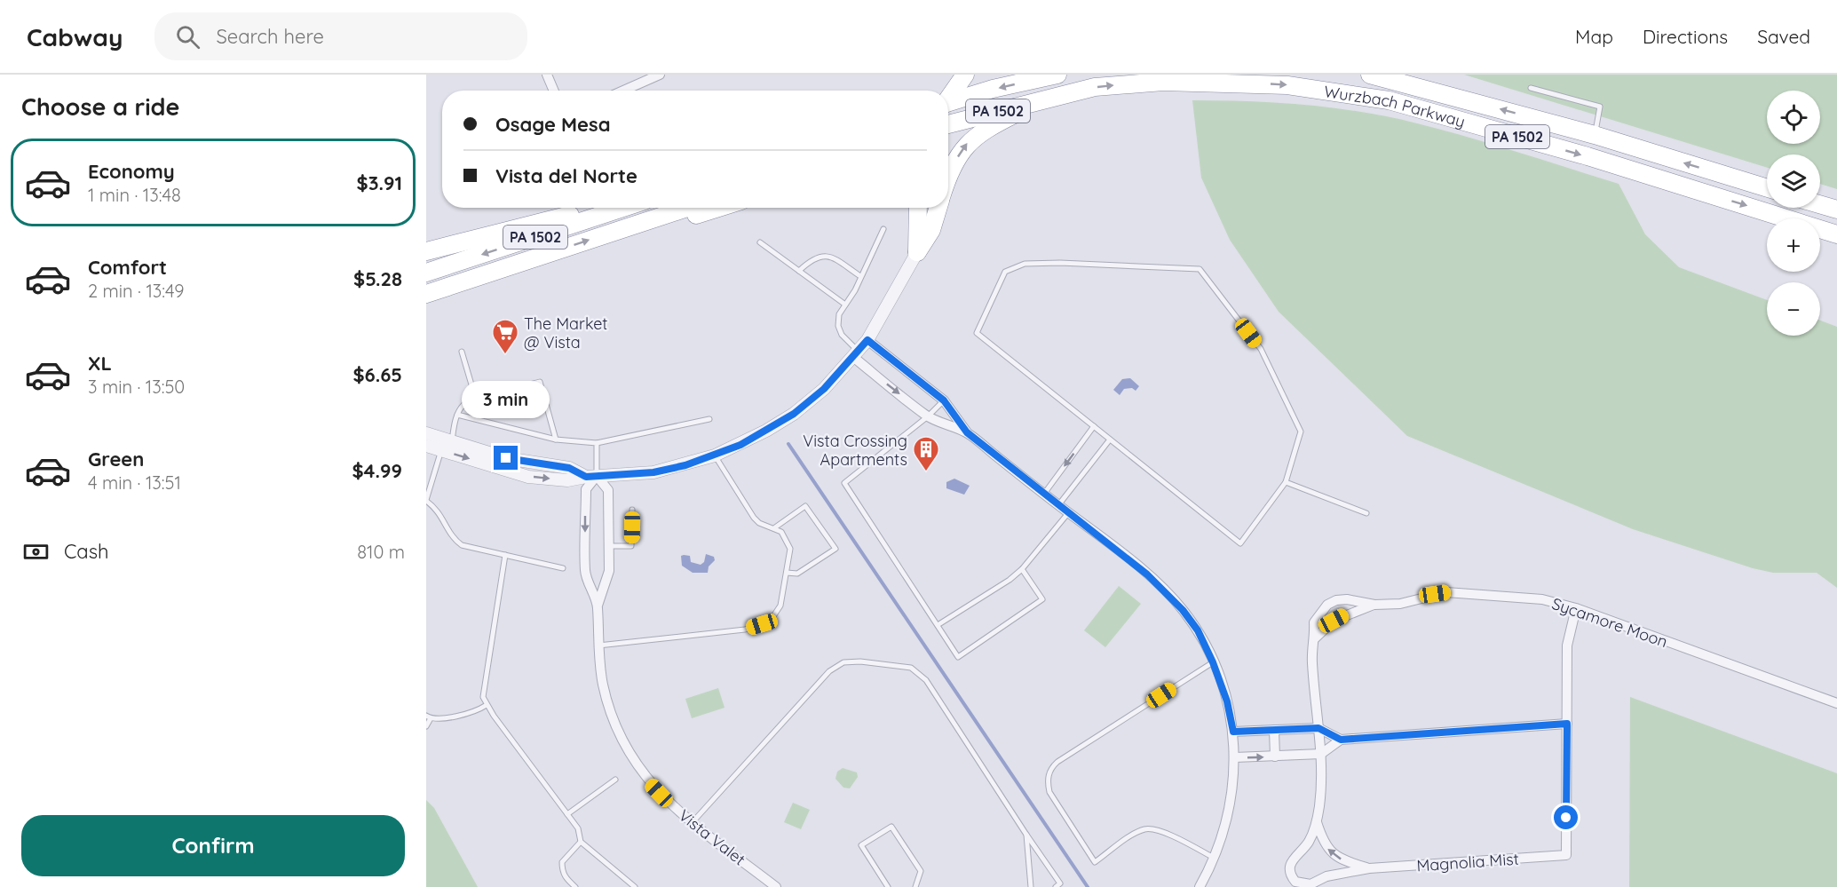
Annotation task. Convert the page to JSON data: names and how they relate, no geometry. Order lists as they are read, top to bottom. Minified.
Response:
{"streets":{"highway":["Wurzbach Parkway","PA 1502"],"street":["Sycamore Moon","Vista Valet","Magnolia Mist"]},"places":{"supermarket":["The Market @ Vista"],"building":["Vista Crossing Apartments"]},"page":{"header":"Cabway","search":"Search here","nav":["Map","Directions","Saved"],"heading":"Choose a ride","map_buttons":["+","−"],"banner":["Osage Mesa","Vista del Norte"],"list":[{"name":"Economy","note":"1 min · 13:48","value":"$3.91"},{"name":"Comfort","note":"2 min · 13:49","value":"$5.28"},{"name":"XL","note":"3 min · 13:50","value":"$6.65"},{"name":"Green","note":"4 min · 13:51","value":"$4.99"}],"bubble":"3 min","pay":["Cash","810 m"],"buttons":"Confirm"}}
